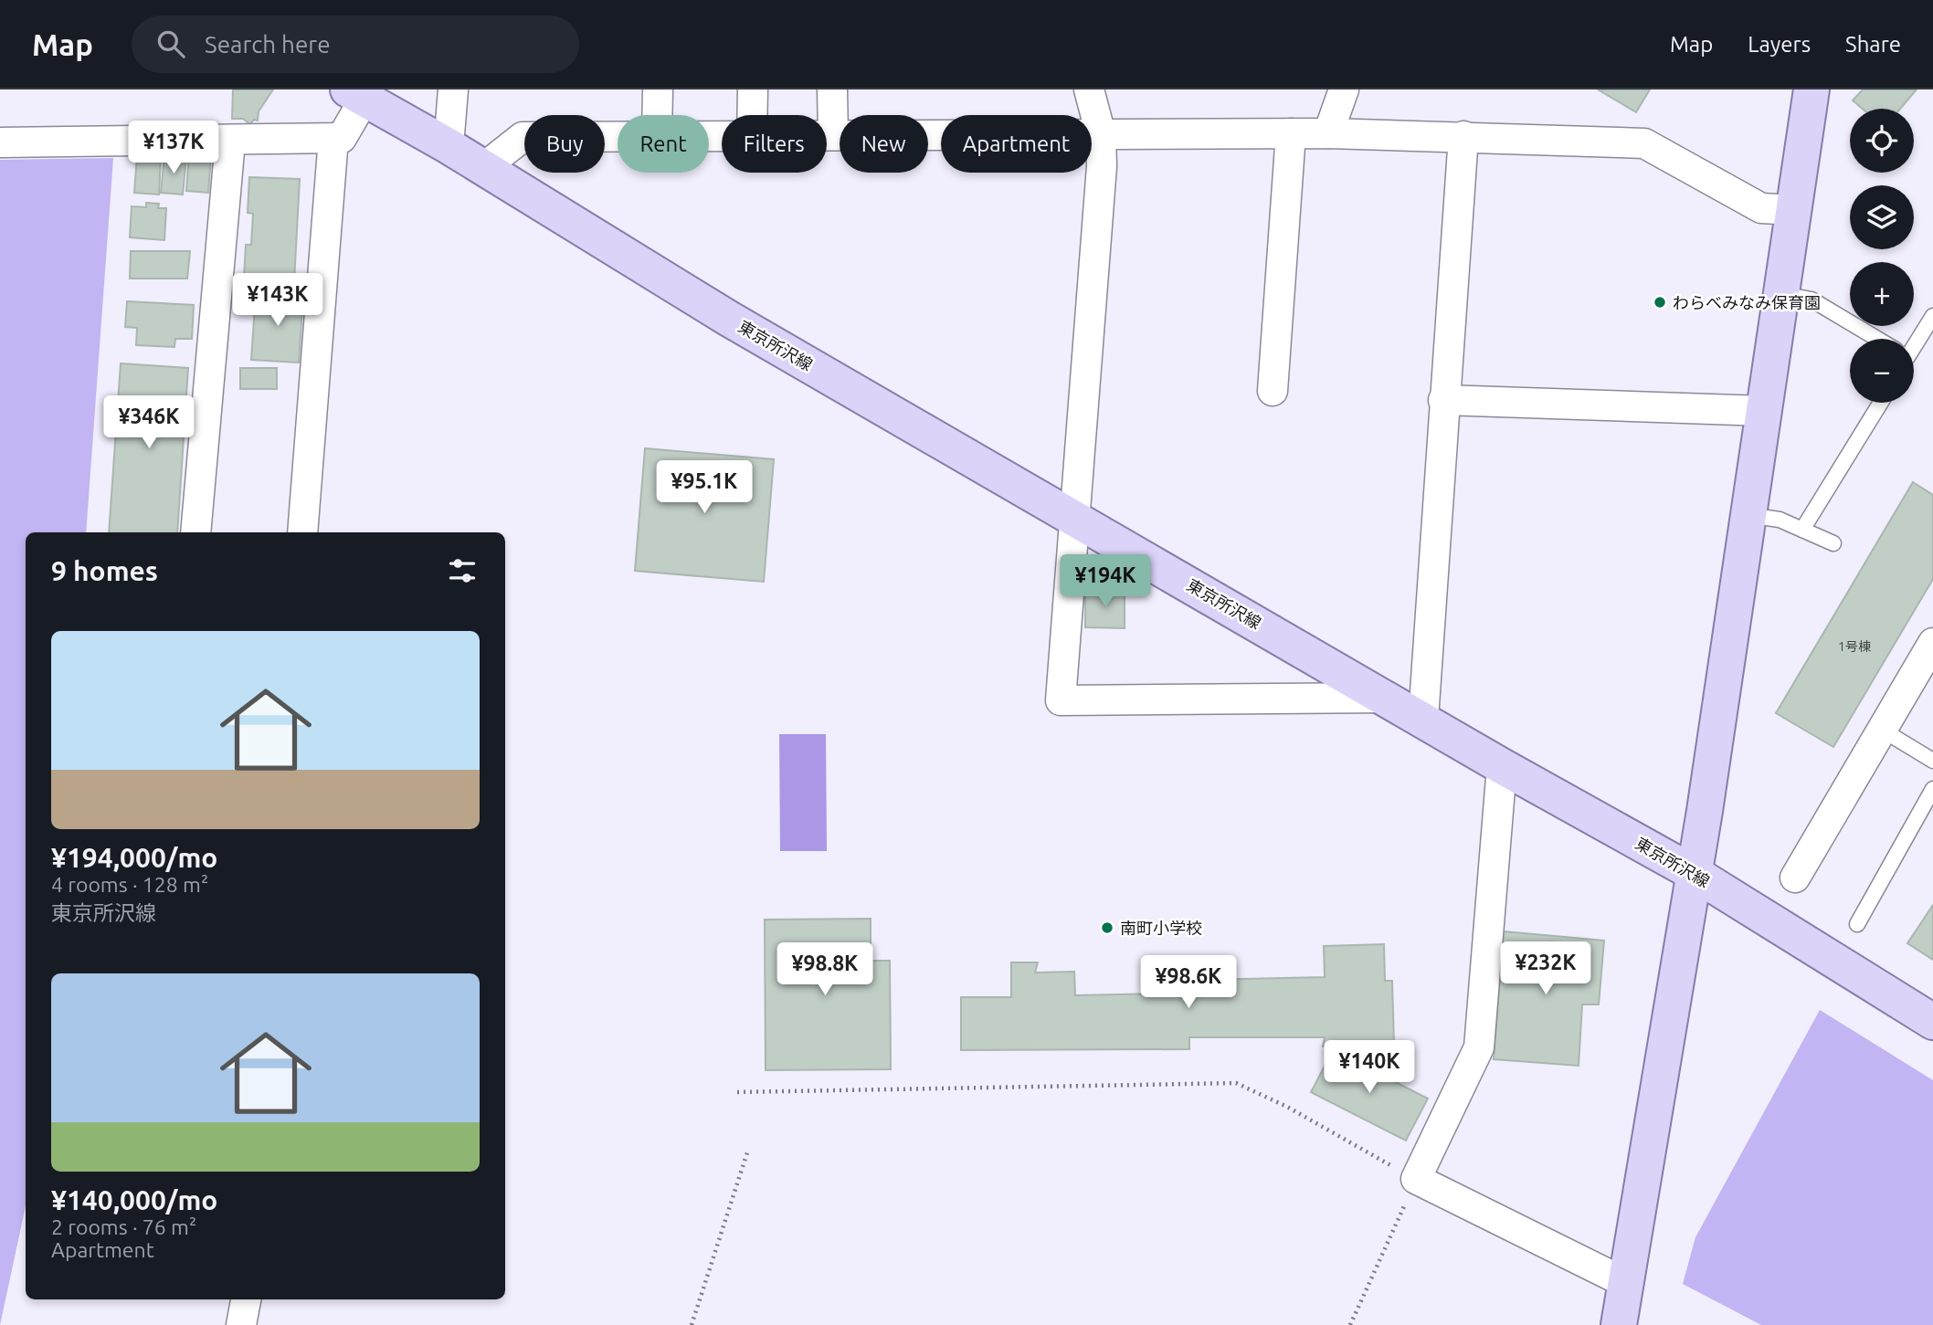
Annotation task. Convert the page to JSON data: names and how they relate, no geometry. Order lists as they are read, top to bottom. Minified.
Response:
{"streets":{"main road":["東京所沢線"]},"places":["わらべみなみ保育園","南町小学校"],"house_numbers":["1号棟"],"page":{"header":"Map","search":"Search here","nav":["Map","Layers","Share"],"map_buttons":["+","−"],"chip":["Buy","Rent","Filters","New","Apartment"],"price":["¥137K","¥143K","¥346K","¥95.1K","¥194K","¥232K","¥98.8K","¥98.6K","¥140K"],"heading":"9 homes","list":[{"name":"¥194,000/mo","note":"4 rooms · 128 m² · 東京所沢線"},{"name":"¥140,000/mo","note":"2 rooms · 76 m² · Apartment"}]}}
